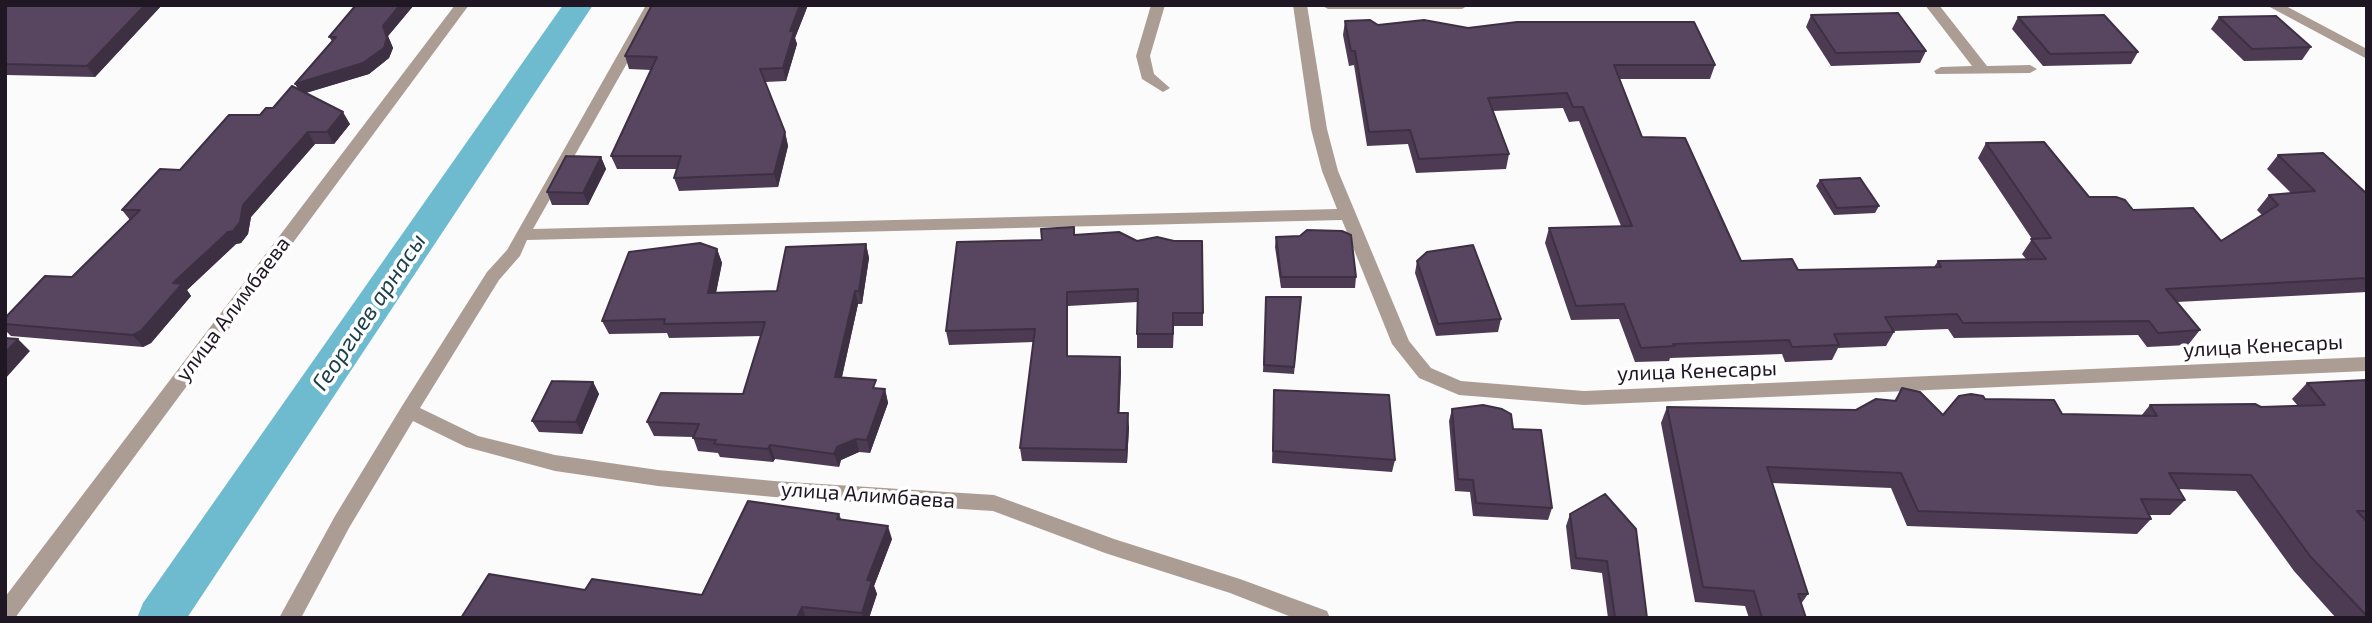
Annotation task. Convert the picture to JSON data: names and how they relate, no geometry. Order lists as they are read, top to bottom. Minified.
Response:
{"streets":{"street":["улица Алимбаева","улица Кенесары"]},"water":["Георгиев арнасы"]}
